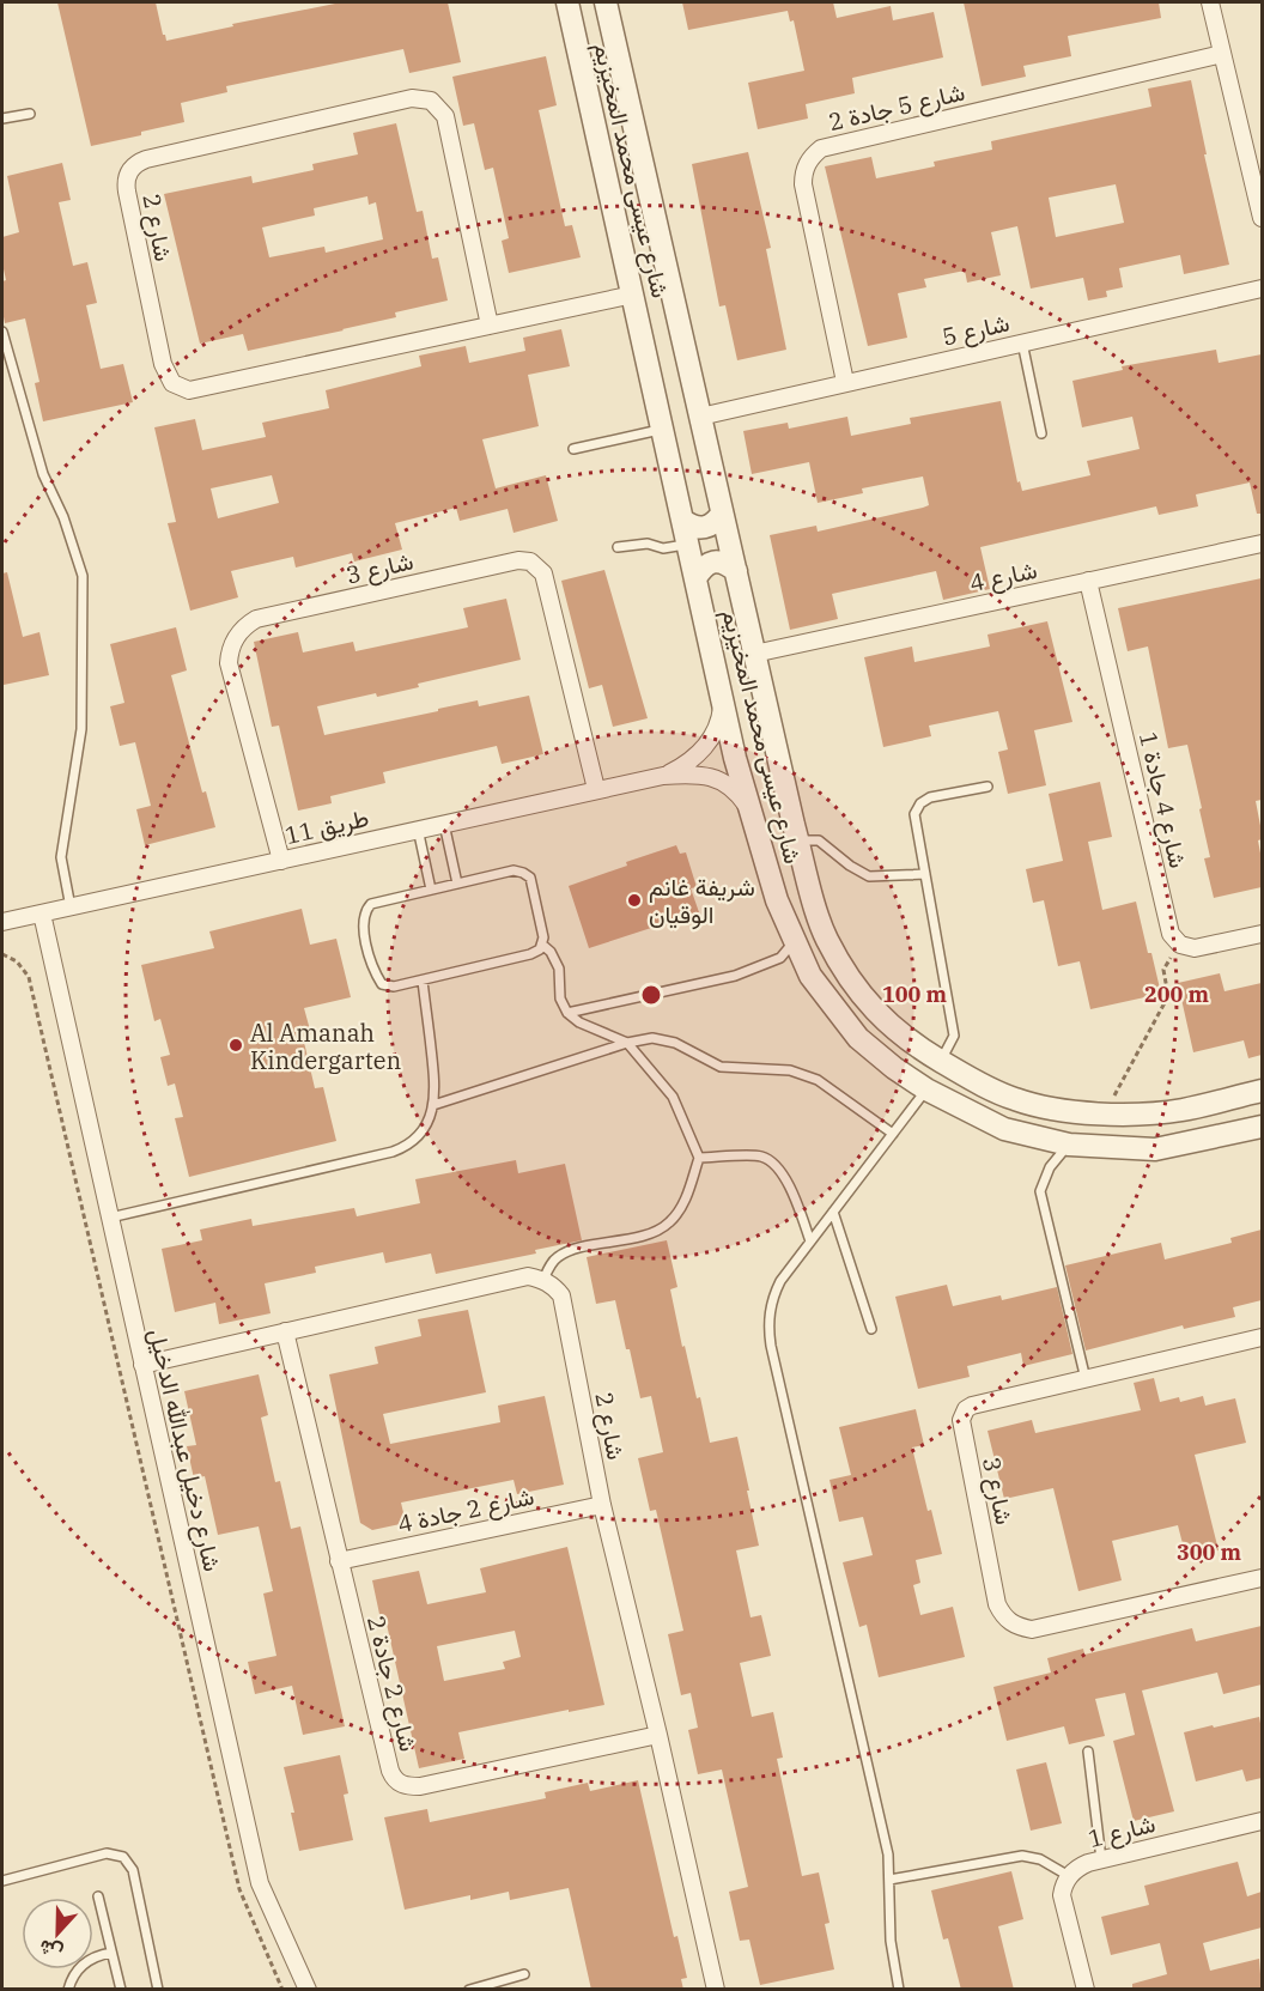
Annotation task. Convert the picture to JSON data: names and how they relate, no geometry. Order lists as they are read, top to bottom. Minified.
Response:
{"streets":{"street":["شارع 5 جادة 2","شارع عيسى محمد المخيزيم","شارع 2","شارع 5","شارع 3","شارع 4","شارع 4 جادة 1","طريق 11","شارع دخيل عبدالله الدخيل","شارع 2 جادة 4","شارع 2 جادة 2","شارع 1"]},"crossings":[["شارع 5 جادة 2","شارع 5"],["شارع عيسى محمد المخيزيم","شارع 2"],["شارع عيسى محمد المخيزيم","شارع 5"],["شارع عيسى محمد المخيزيم","شارع 4"],["شارع عيسى محمد المخيزيم","طريق 11"],["شارع 2","شارع 2 جادة 4"],["شارع 2","شارع 2 جادة 2"],["شارع 3","طريق 11"],["شارع 4","شارع 4 جادة 1"],["طريق 11","شارع دخيل عبدالله الدخيل"],["شارع 2 جادة 4","شارع 2 جادة 2"]],"places":["شريفة غانم الوقيان","Al Amanah Kindergarten"],"north":"bottom","rings":["100 m","200 m","300 m"]}
